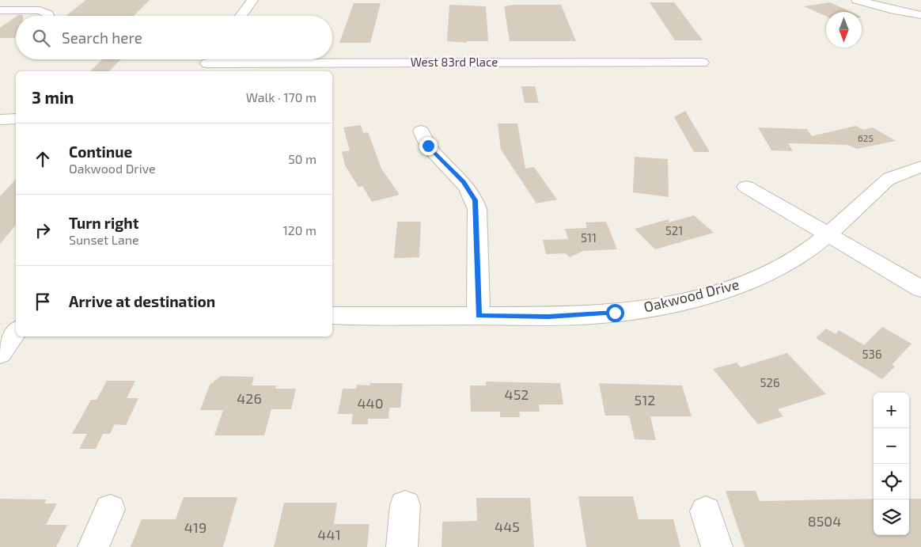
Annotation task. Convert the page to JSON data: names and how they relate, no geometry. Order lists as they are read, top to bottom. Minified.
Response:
{"streets":{"street":["West 83rd Place","Oakwood Drive"]},"house_numbers":["625","521","511","536","526","452","426","512","440","8504","445","419","441"],"north":"bottom","page":{"search":"Search here","heading":["3 min","Walk · 170 m"],"list":[["Continue","Oakwood Drive","50 m"],["Turn right","Sunset Lane","120 m"],"Arrive at destination"],"map_buttons":["+","−"]}}
